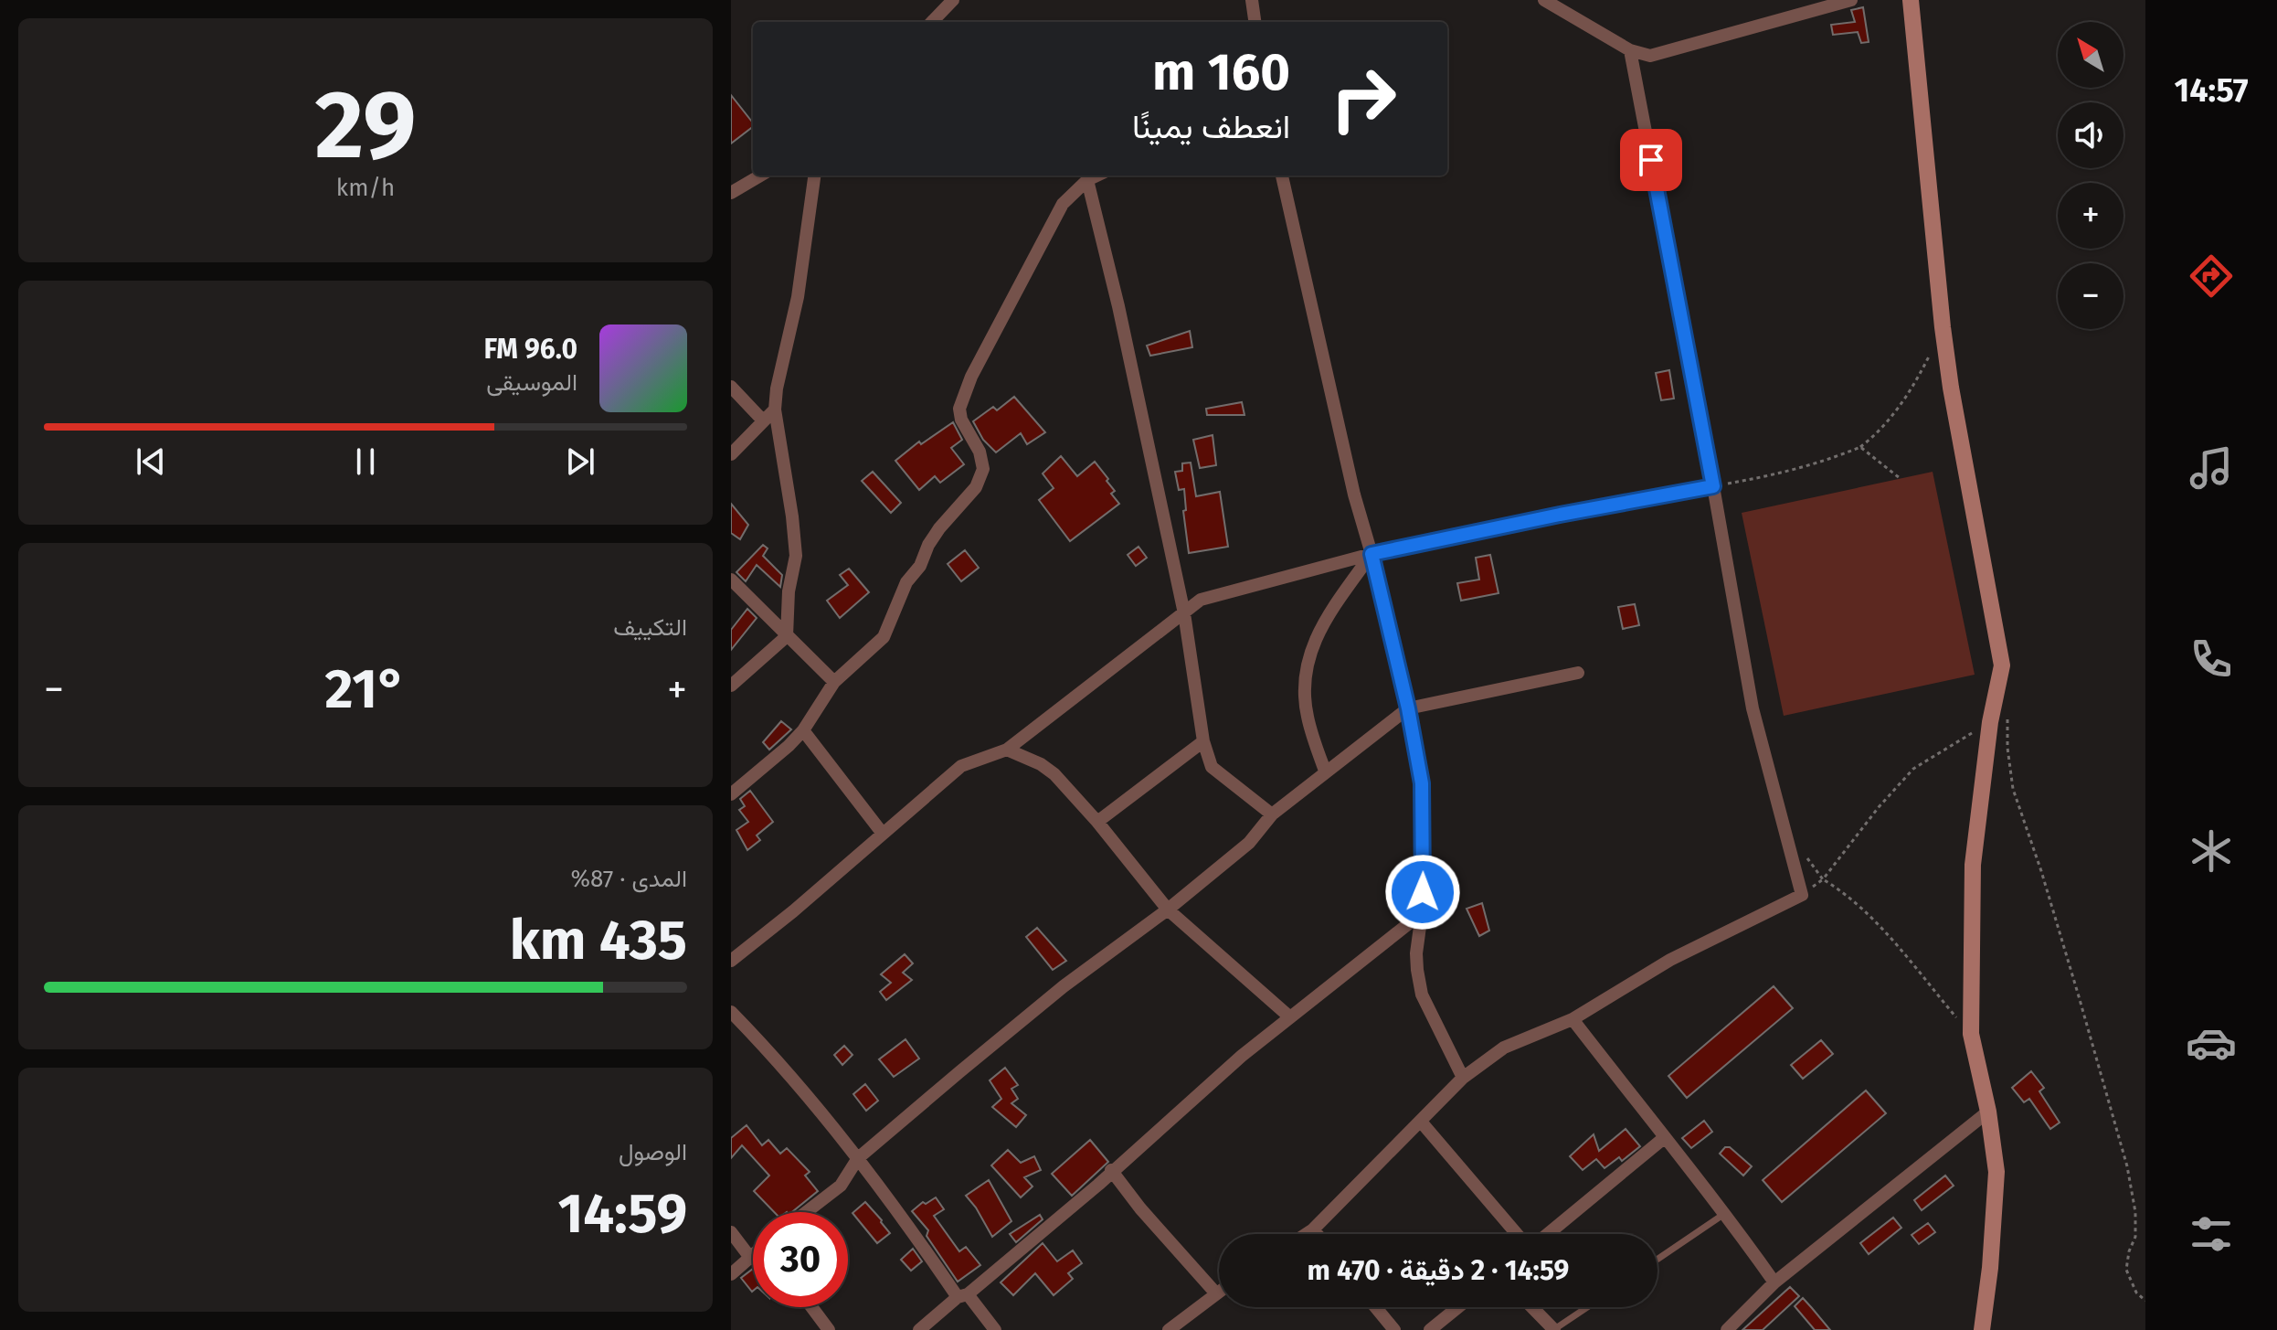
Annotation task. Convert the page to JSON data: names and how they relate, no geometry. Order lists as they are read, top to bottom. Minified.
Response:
{"north":"top left","page":{"tabs":"14:57","tile":[["29","km/h"],"التكييف",["المدى · 87%","435 km"],["الوصول","14:59"]],"map_buttons":["+","−"],"turn":["160 m","انعطف يمينًا"],"song":["96.0 FM","الموسيقى"],"heat":["−","21°","+"],"limit":"30","trip":"14:59 · 2 دقيقة · 470 m"}}
